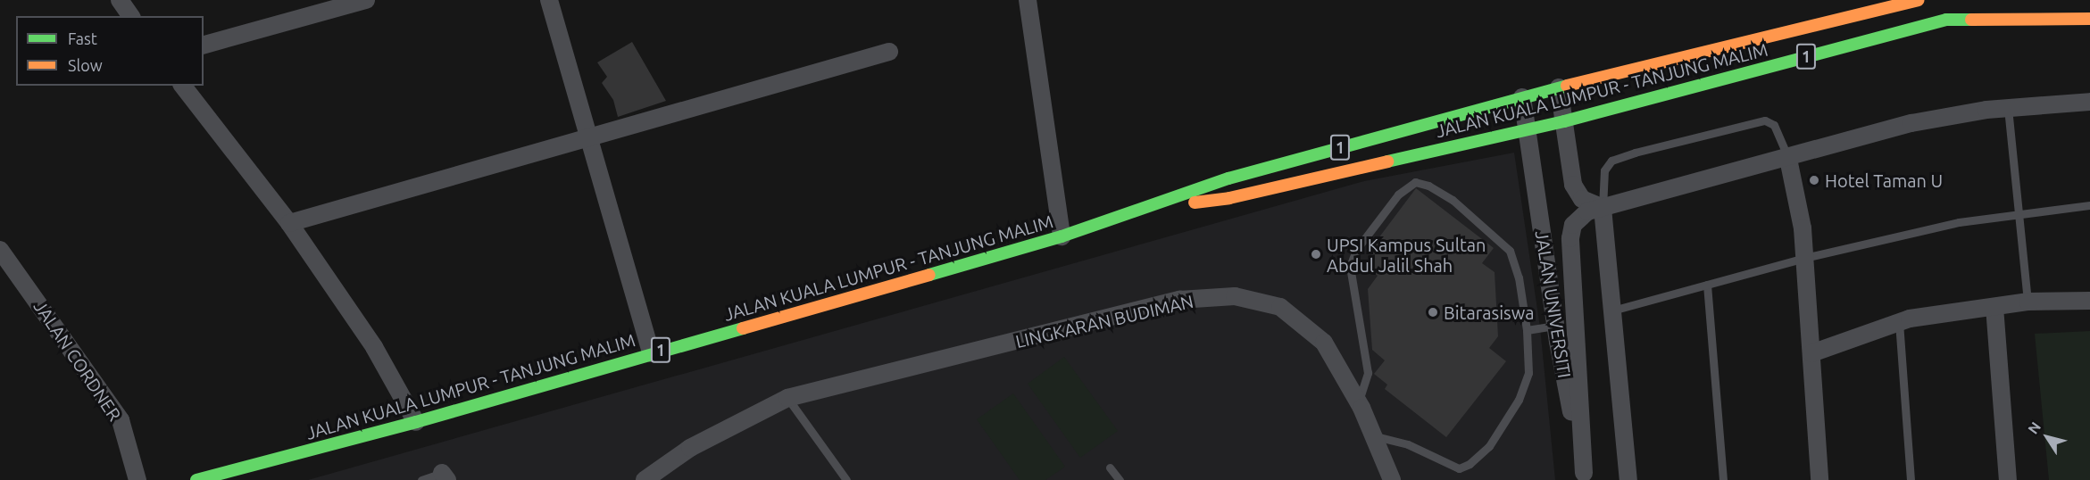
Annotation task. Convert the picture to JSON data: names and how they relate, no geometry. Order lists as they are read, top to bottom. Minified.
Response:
{"streets":{"main road":["1","JALAN KUALA LUMPUR - TANJUNG MALIM"],"street":["JALAN UNIVERSITI","LINGKARAN BUDIMAN","JALAN CORDNER"]},"crossings":[["JALAN KUALA LUMPUR - TANJUNG MALIM","JALAN UNIVERSITI"]],"places":["Hotel Taman U","UPSI Kampus Sultan Abdul Jalil Shah","Bitarasiswa"],"legend":["Fast","Slow"],"north":"top left"}
